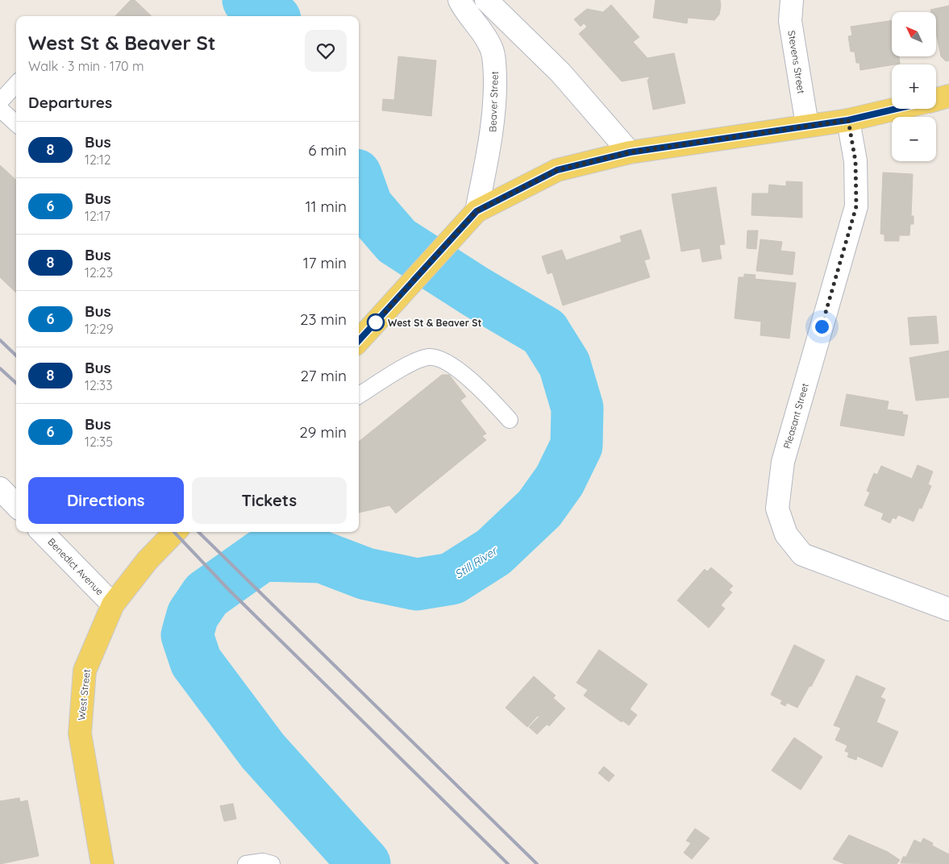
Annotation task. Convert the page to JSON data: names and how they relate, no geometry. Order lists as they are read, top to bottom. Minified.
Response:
{"streets":{"main road":["West Street"],"street":["Stevens Street","Beaver Street","Pleasant Street","Benedict Avenue"]},"crossings":[["Benedict Avenue","West Street"]],"water":["Still River"],"places":["West St & Beaver St"],"lines":["bus line 8"],"north":"top left","page":{"map_buttons":["+","−"],"heading":[["West St & Beaver St","Walk · 3 min · 170 m"],"Departures"],"list":[{"mark":"8","name":"Bus","note":"12:12","value":"6 min"},{"mark":"6","name":"Bus","note":"12:17","value":"11 min"},{"mark":"8","name":"Bus","note":"12:23","value":"17 min"},{"mark":"6","name":"Bus","note":"12:29","value":"23 min"},{"mark":"8","name":"Bus","note":"12:33","value":"27 min"},{"mark":"6","name":"Bus","note":"12:35","value":"29 min"}],"buttons":["Directions","Tickets"]}}
